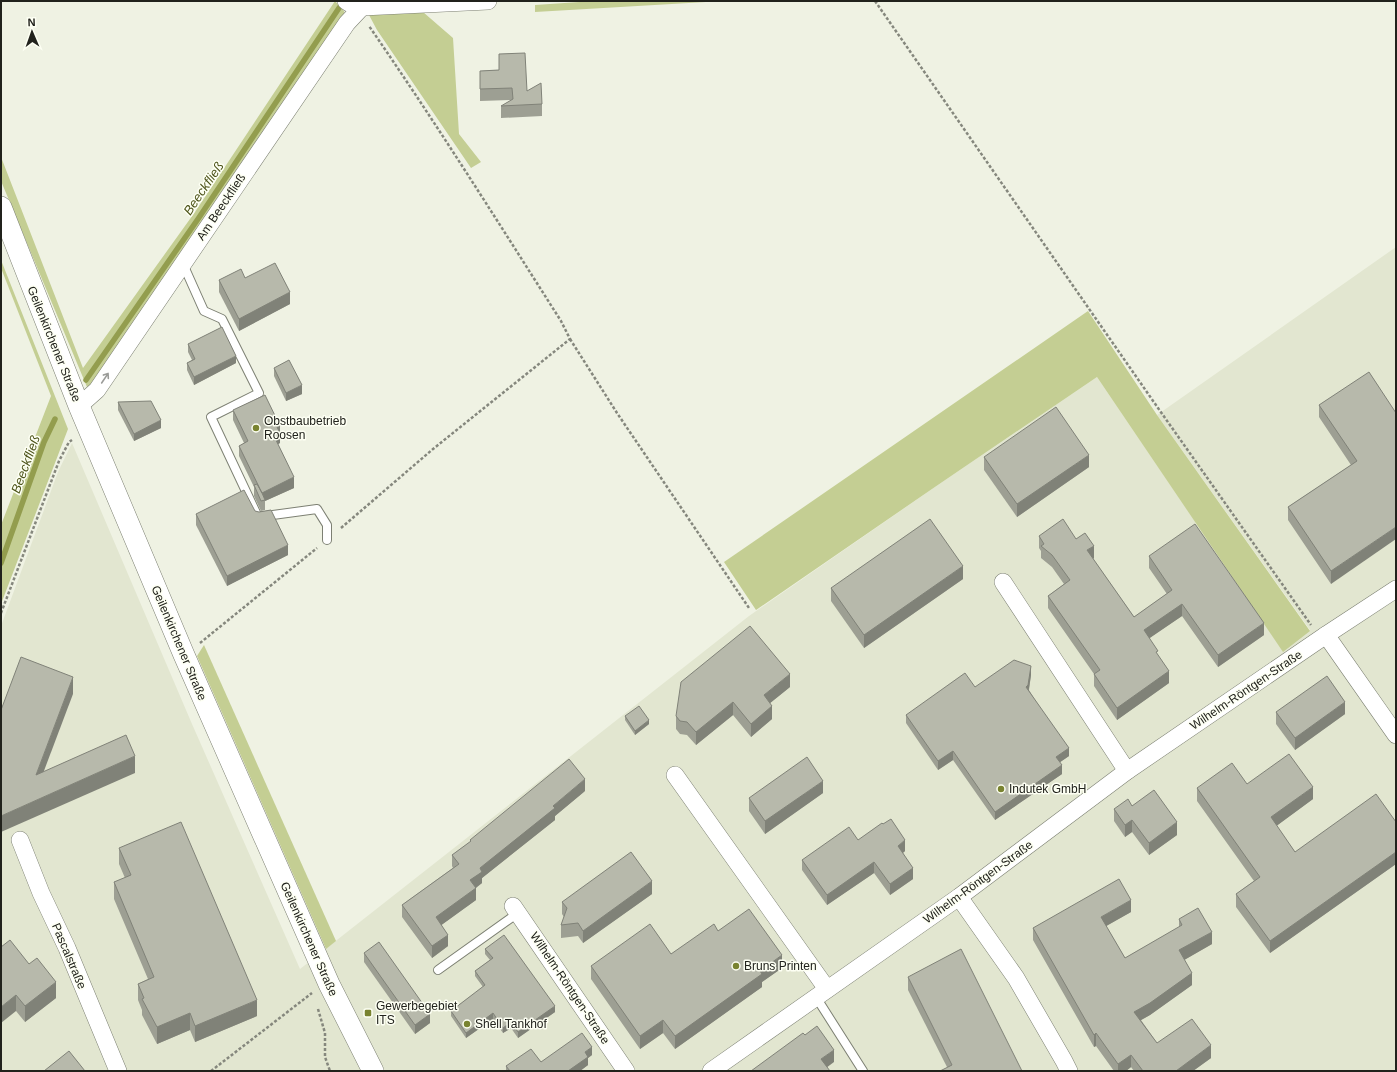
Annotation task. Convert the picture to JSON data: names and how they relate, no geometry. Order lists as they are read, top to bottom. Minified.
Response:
{"streets":{"street":["Am Beeckfließ","Geilenkirchener Straße","Wilhelm-Röntgen-Straße","Pascalstraße"]},"crossings":[["Am Beeckfließ","Geilenkirchener Straße"]],"one_way":["Am Beeckfließ"],"water":["Beeckfließ"],"places":{"other":["Obstbaubetrieb Roosen","Indutek GmbH","Bruns Printen","Shell Tankhof"],"transit":["Gewerbegebiet ITS"]},"north":"top"}
